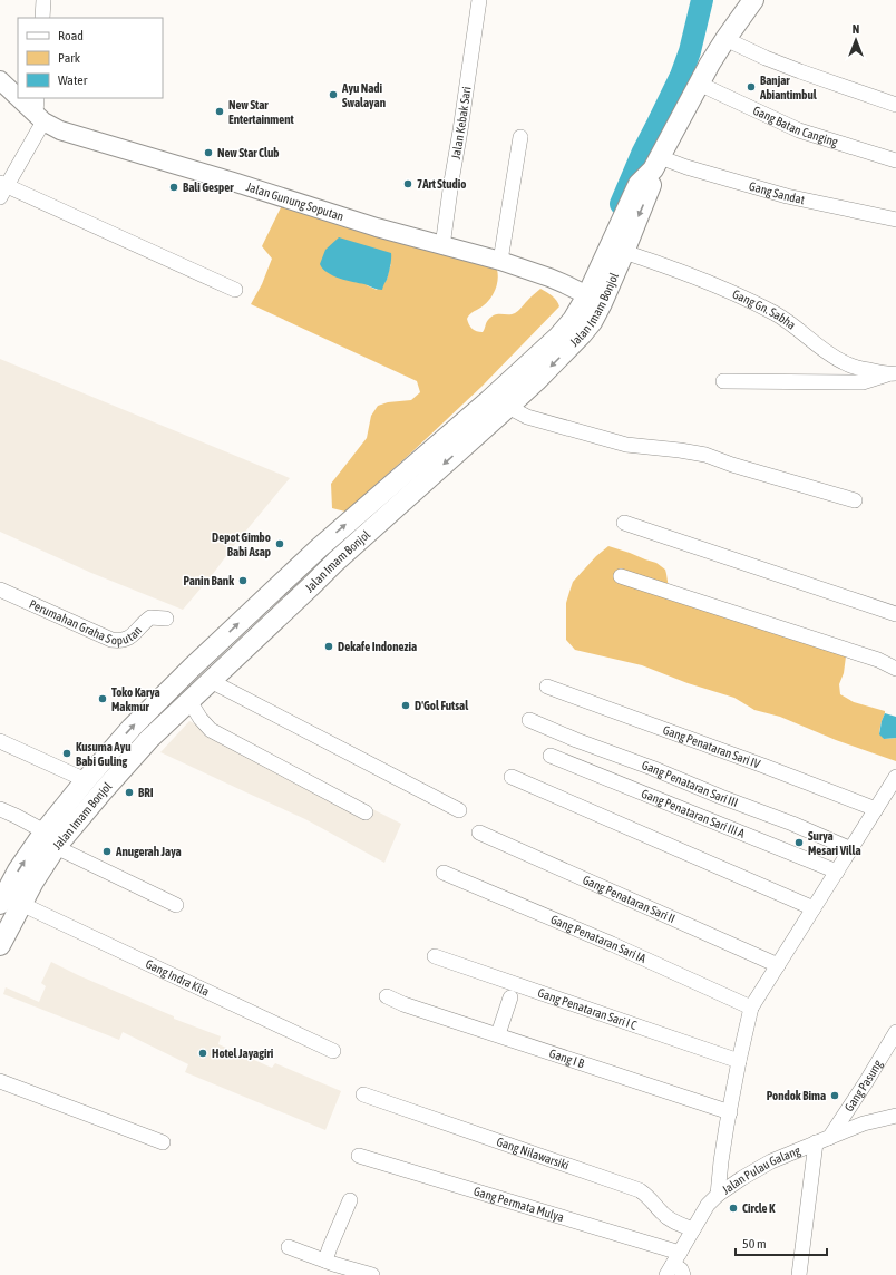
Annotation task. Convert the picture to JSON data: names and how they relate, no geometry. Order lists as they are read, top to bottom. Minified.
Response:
{"streets":{"highway":["Jalan Imam Bonjol"],"main road":["Jalan Gunung Soputan"],"street":["Jalan Kebak Sari","Gang Batan Canging","Gang Sandat","Gang Gn. Sabha","Perumahan Graha Soputan","Gang Penataran Sari IV","Gang Penataran Sari III","Gang Penataran Sari III A","Gang Penataran Sari II","Gang Penataran Sari IA","Gang Indra Kila","Gang Penataran Sari I C","Gang I B","Gang Pasung","Gang Nilawarsiki","Jalan Pulau Galang","Gang Permata Mulya"]},"crossings":[["Jalan Kebak Sari","Jalan Gunung Soputan"],["Gang Batan Canging","Jalan Imam Bonjol"],["Gang Sandat","Jalan Imam Bonjol"],["Jalan Gunung Soputan","Jalan Imam Bonjol"],["Jalan Imam Bonjol","Gang Gn. Sabha"],["Jalan Imam Bonjol","Gang Indra Kila"],["Gang Pasung","Jalan Pulau Galang"],["Gang Nilawarsiki","Jalan Pulau Galang"],["Jalan Pulau Galang","Gang Permata Mulya"]],"places":["Banjar Abiantimbul","Ayu Nadi Swalayan","New Star Entertainment","New Star Club","7Art Studio","Bali Gesper","Depot Gimbo Babi Asap","Panin Bank","Dekafe Indonezia","Toko Karya Makmur","D'Gol Futsal","Kusuma Ayu Babi Guling","BRI","Surya Mesari Villa","Anugerah Jaya","Hotel Jayagiri","Pondok Bima","Circle K"],"legend":["Road","Park","Water"],"scale_bar":"50 m","north":"top"}
